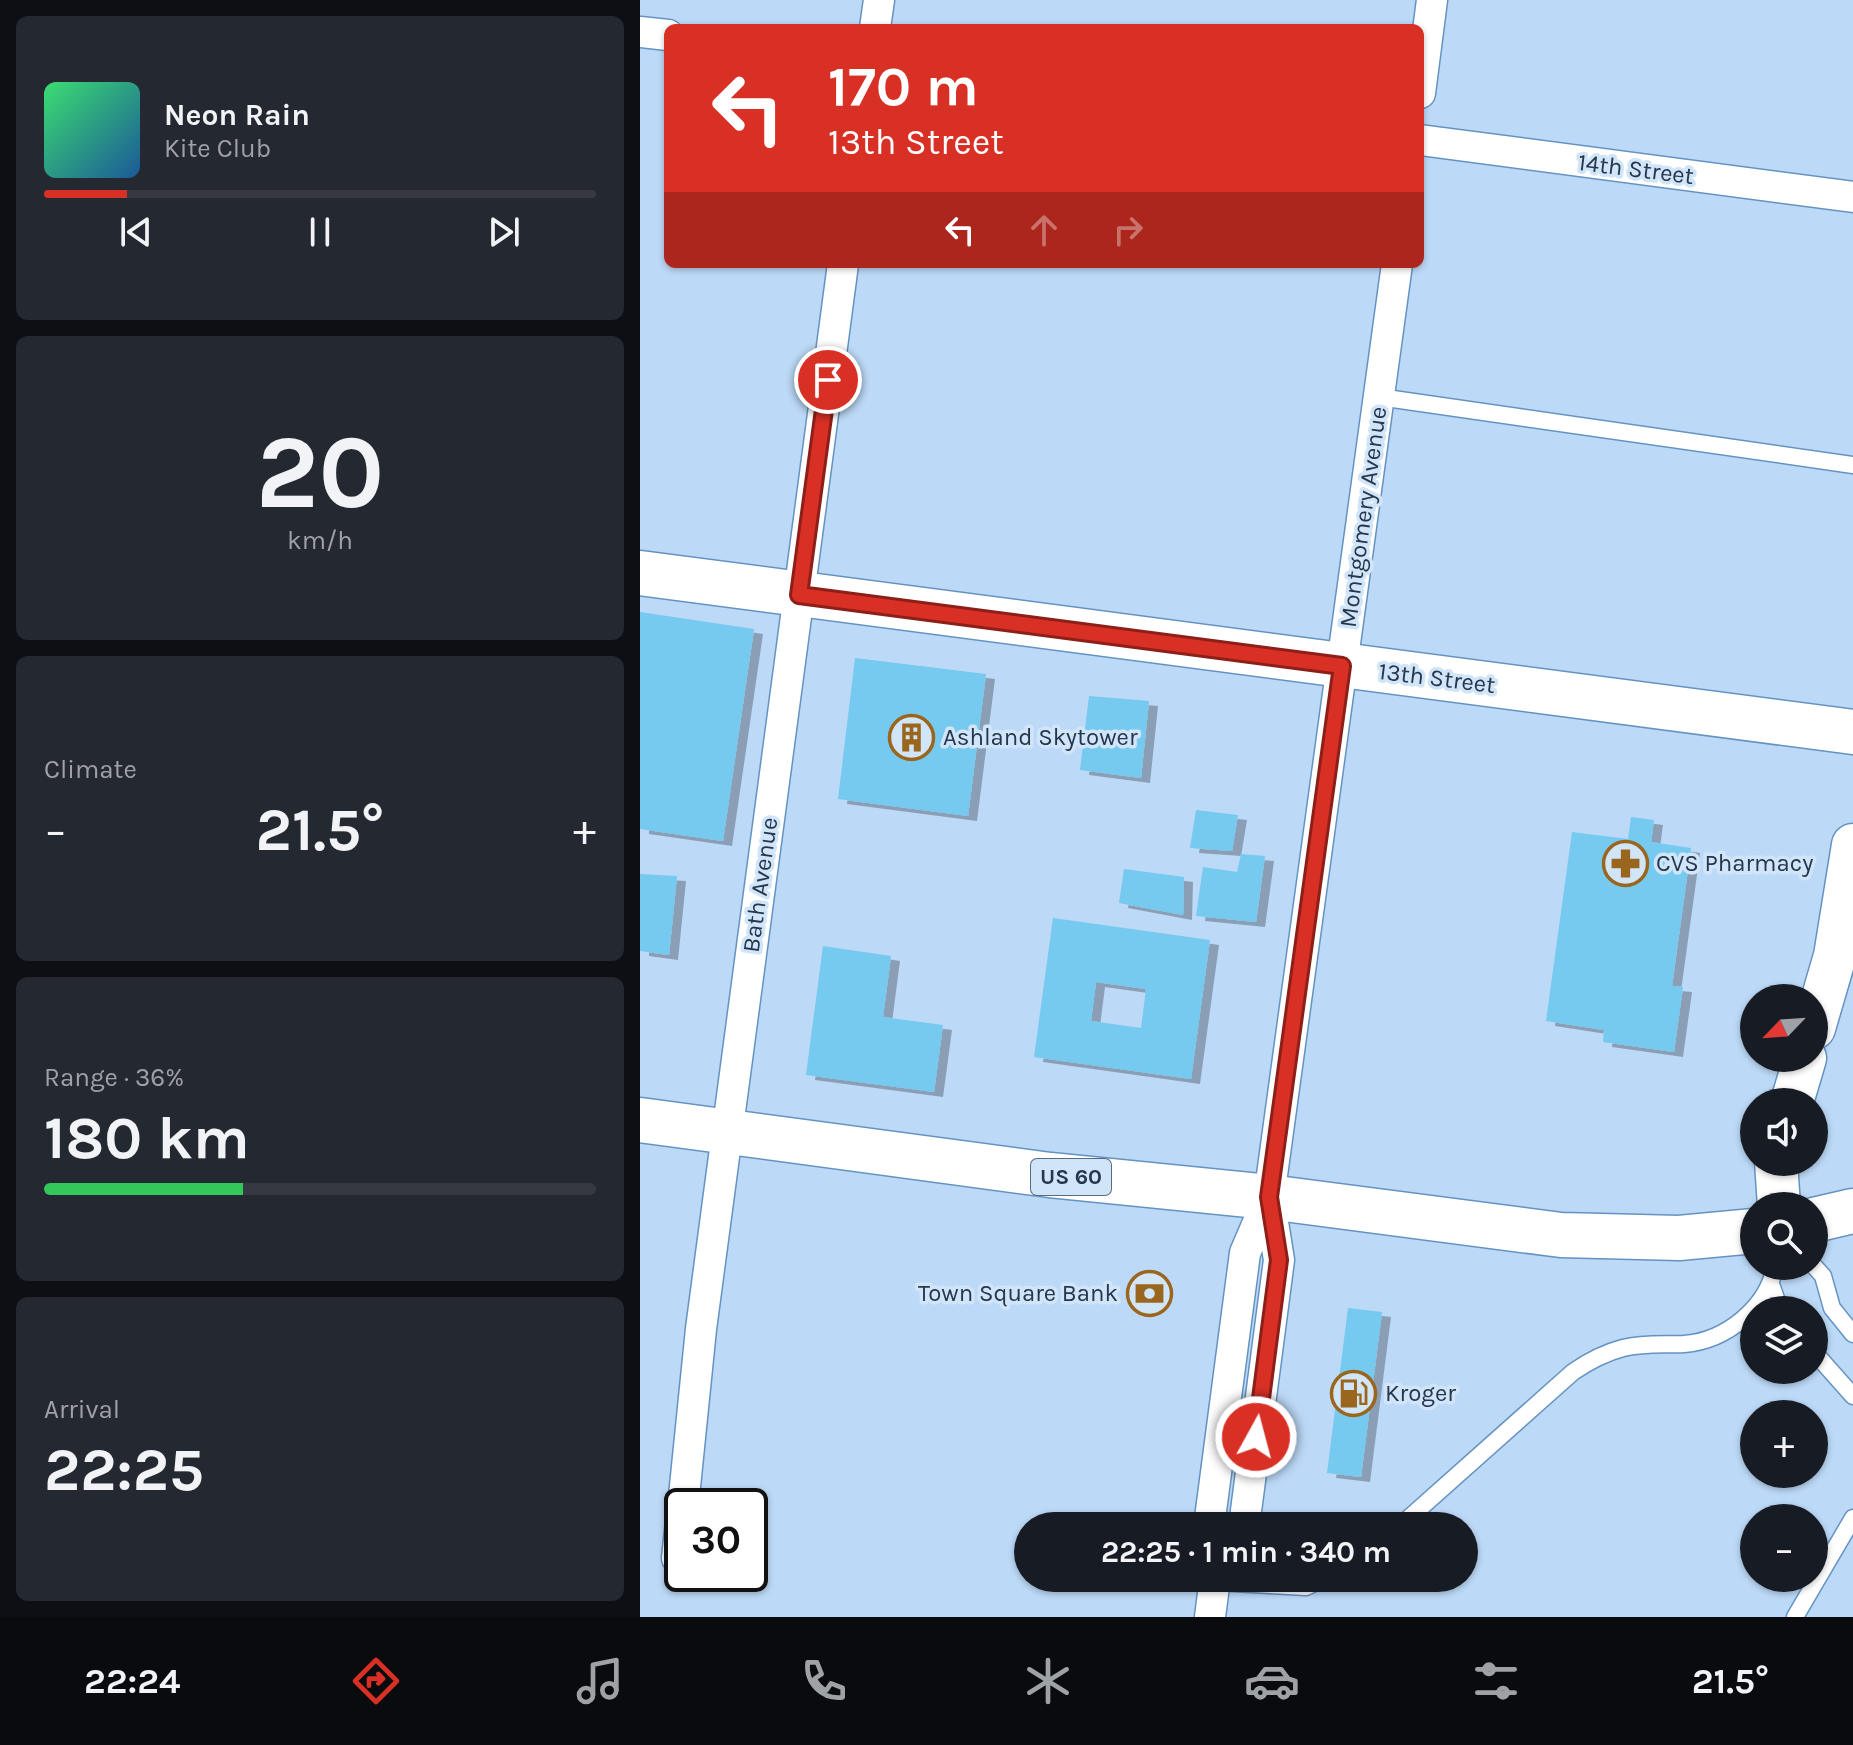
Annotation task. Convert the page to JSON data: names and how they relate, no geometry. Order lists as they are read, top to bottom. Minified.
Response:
{"streets":{"main road":["13th Street","US 60"],"street":["14th Street","Montgomery Avenue","Bath Avenue"]},"crossings":[["Montgomery Avenue","13th Street"],["Montgomery Avenue","US 60"],["13th Street","Bath Avenue"],["Bath Avenue","US 60"]],"places":{"building":["Ashland Skytower"],"pharmacy":["CVS Pharmacy"],"bank":["Town Square Bank"],"fuel station":["Kroger"]},"north":"bottom left","page":{"turn":["170 m","13th Street"],"song":["Neon Rain","Kite Club"],"tile":[["20","km/h"],"Climate",["Range · 36%","180 km"],["Arrival","22:25"]],"heat":["−","21.5°","+"],"map_buttons":["+","−"],"limit":"30","trip":"22:25 · 1 min · 340 m","tabs":["22:24","21.5°"]}}
